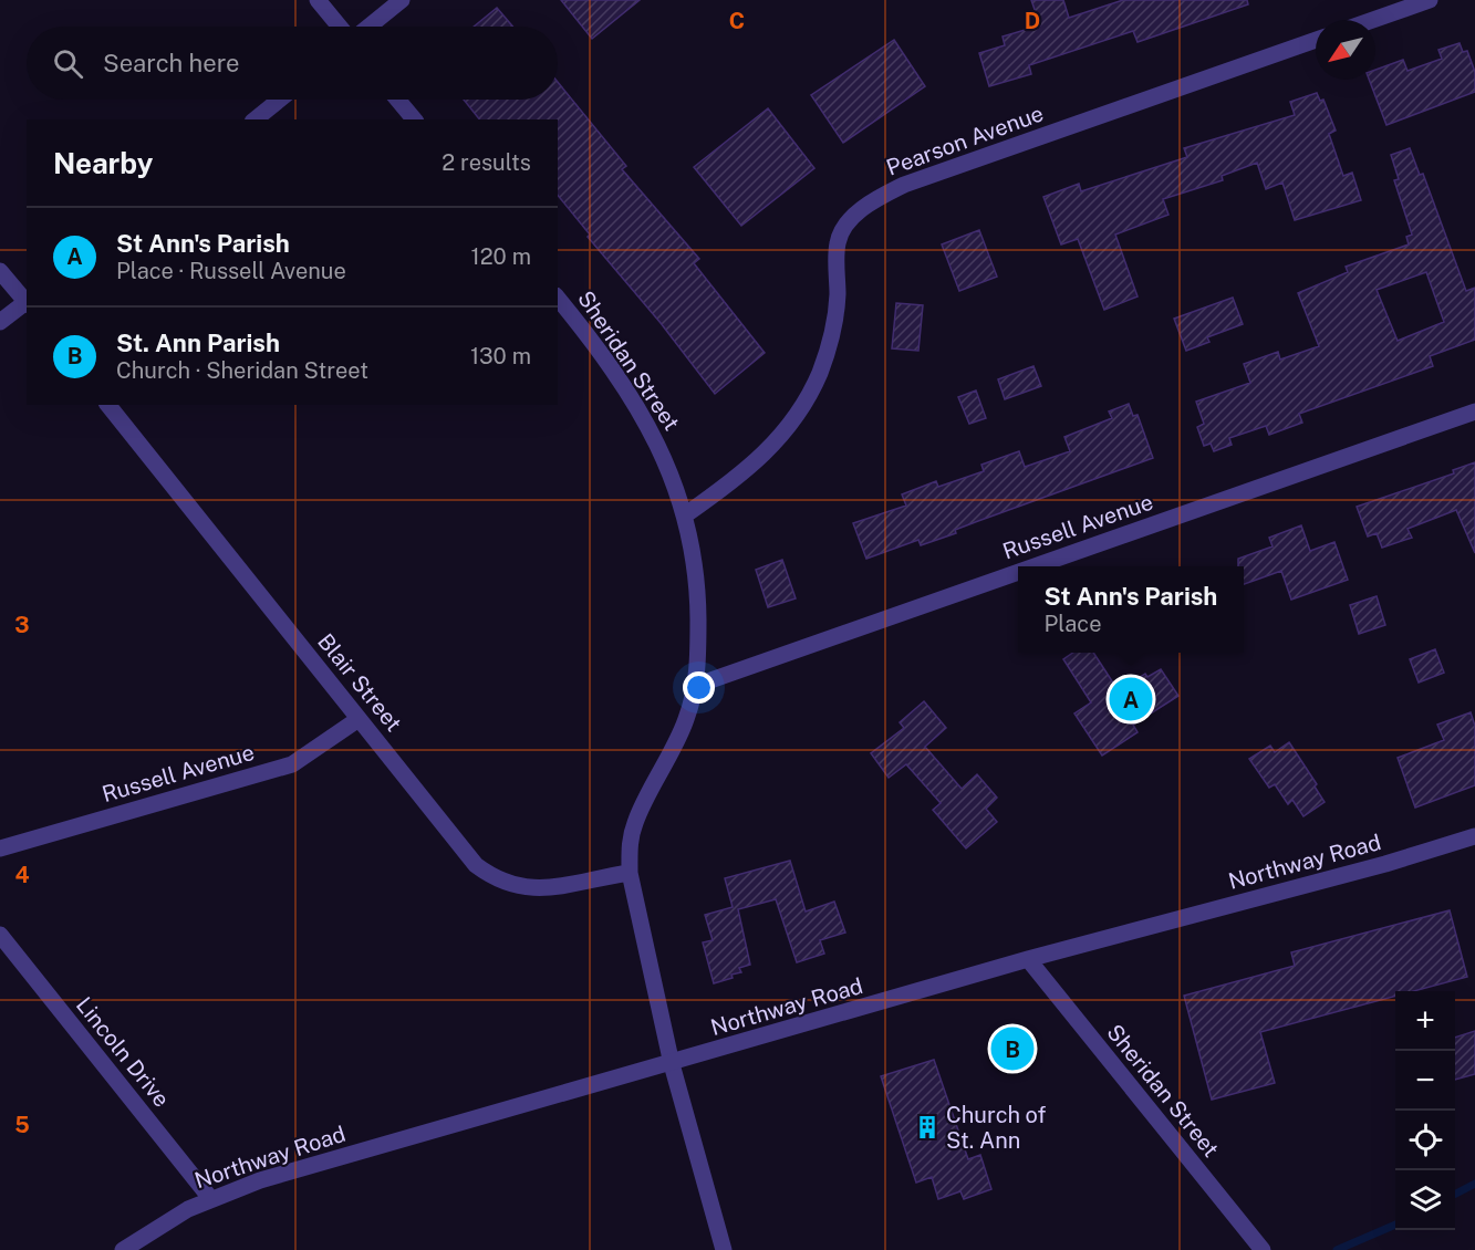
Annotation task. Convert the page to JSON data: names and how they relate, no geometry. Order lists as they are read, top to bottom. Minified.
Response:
{"streets":{"street":["Pearson Avenue","Sheridan Street","Russell Avenue","Blair Street","Northway Road","Lincoln Drive"]},"crossings":[["Pearson Avenue","Sheridan Street"],["Sheridan Street","Russell Avenue"],["Sheridan Street","Blair Street"],["Sheridan Street","Northway Road"],["Russell Avenue","Blair Street"],["Northway Road","Lincoln Drive"]],"places":{"building":["Church of St. Ann"]},"north":"bottom left","page":{"search":"Search here","heading":["Nearby","2 results"],"list":[{"mark":"A","name":"St Ann's Parish","note":"Place · Russell Avenue","value":"120 m"},{"mark":"B","name":"St. Ann Parish","note":"Church · Sheridan Street","value":"130 m"}],"popup":["St Ann's Parish","Place"],"pins":["A","B"],"map_buttons":["+","−"]},"grid":{"columns":["C","D"],"rows":["3","4","5"]}}
